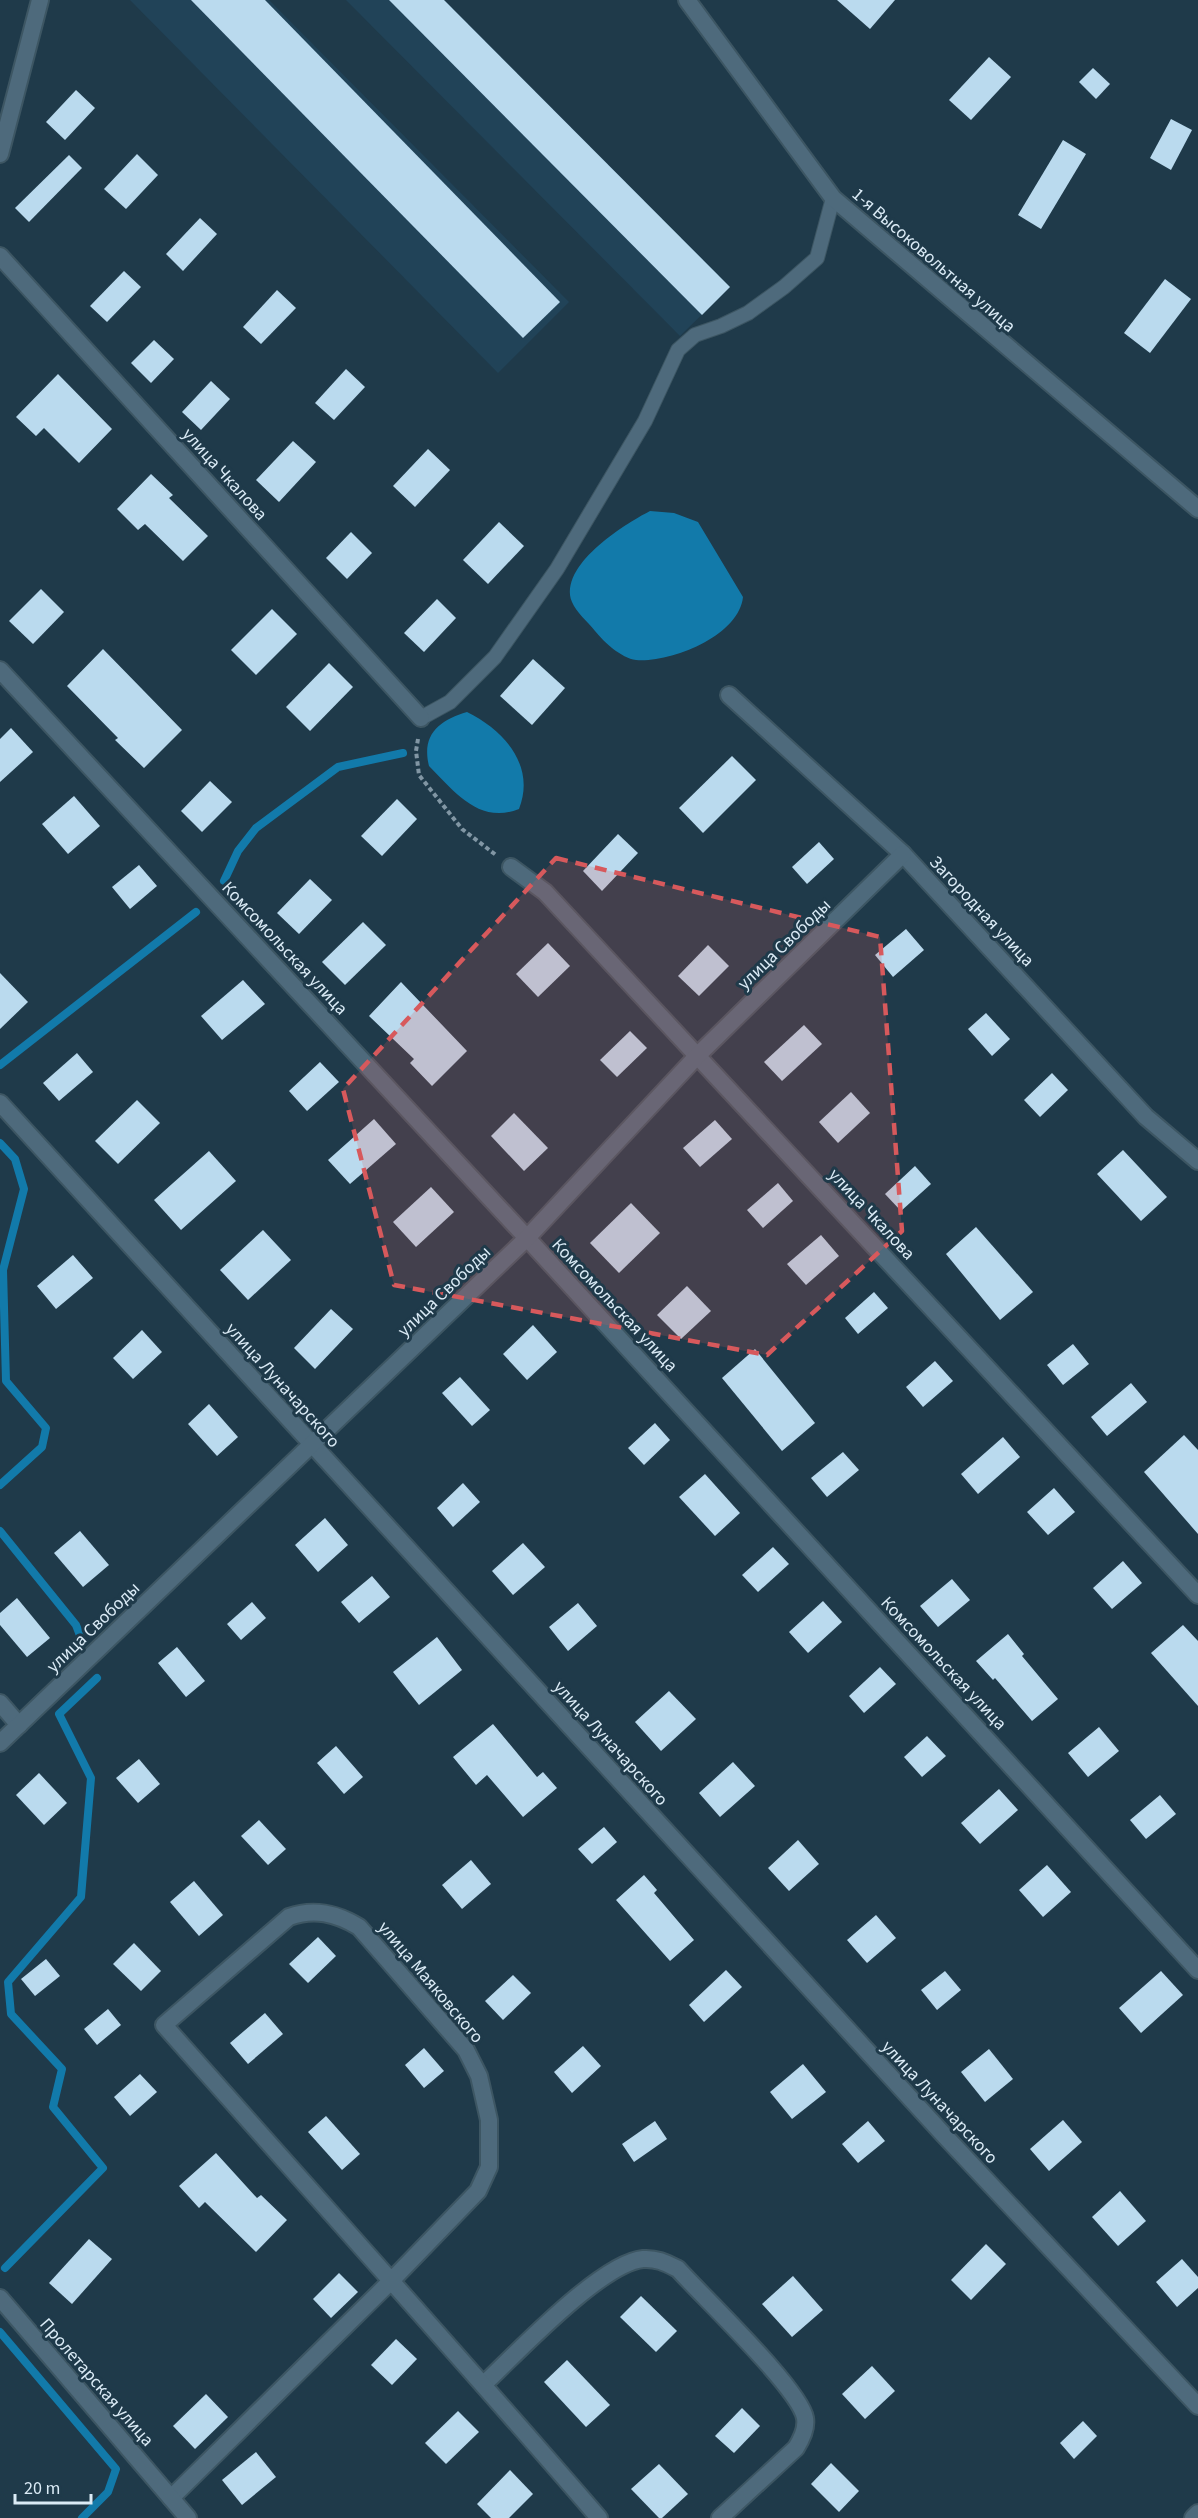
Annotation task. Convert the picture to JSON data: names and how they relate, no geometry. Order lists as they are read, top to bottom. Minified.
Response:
{"streets":{"street":["1-я Высоковольтная улица","улица Чкалова","Загородная улица","улица Свободы","Комсомольская улица","улица Луначарского","улица Маяковского","Пролетарская улица"]},"crossings":[["улица Чкалова","улица Свободы"],["Загородная улица","улица Свободы"],["улица Свободы","Комсомольская улица"],["улица Свободы","улица Луначарского"],["улица Маяковского","Пролетарская улица"]],"scale_bar":"20 m"}
